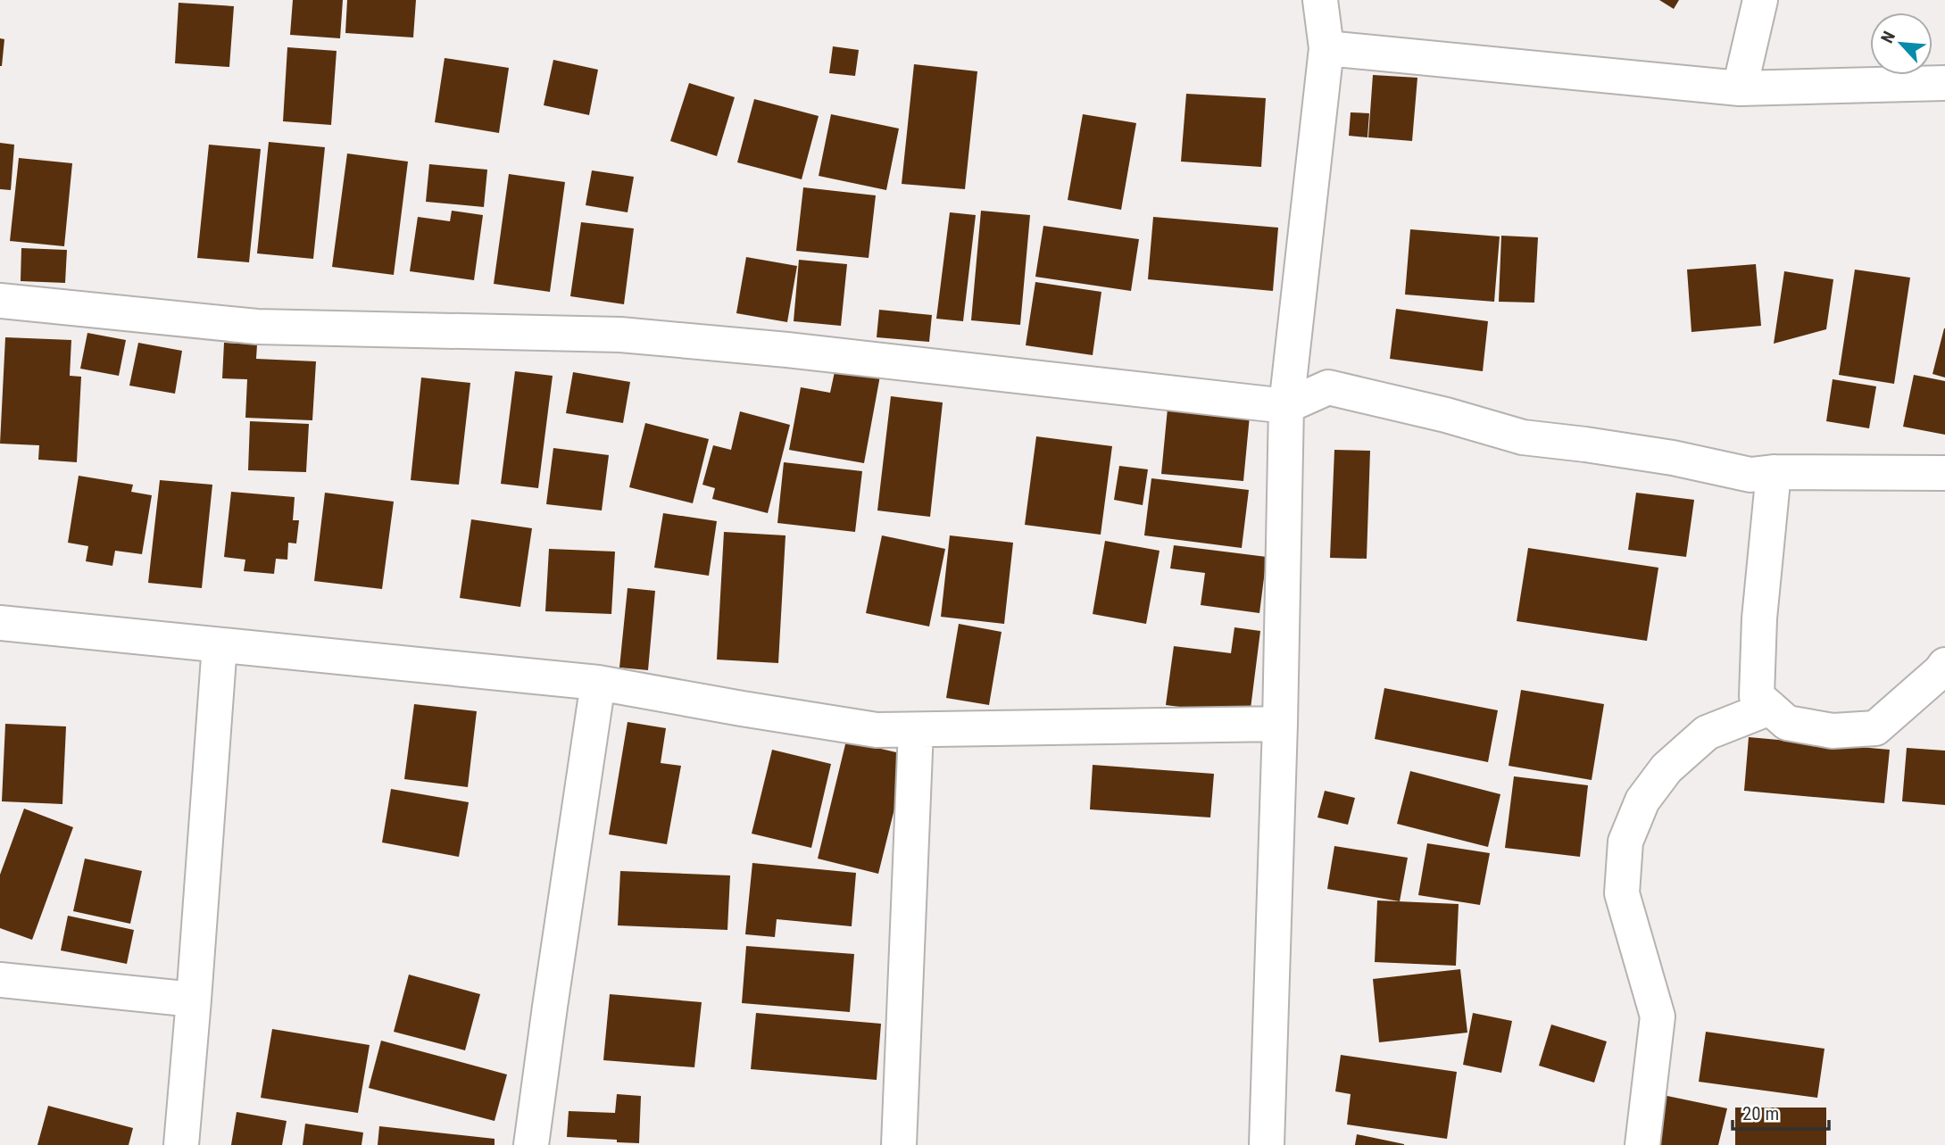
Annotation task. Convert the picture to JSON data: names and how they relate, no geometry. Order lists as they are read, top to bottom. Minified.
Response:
{"scale_bar":"20 m","north":"top left"}
